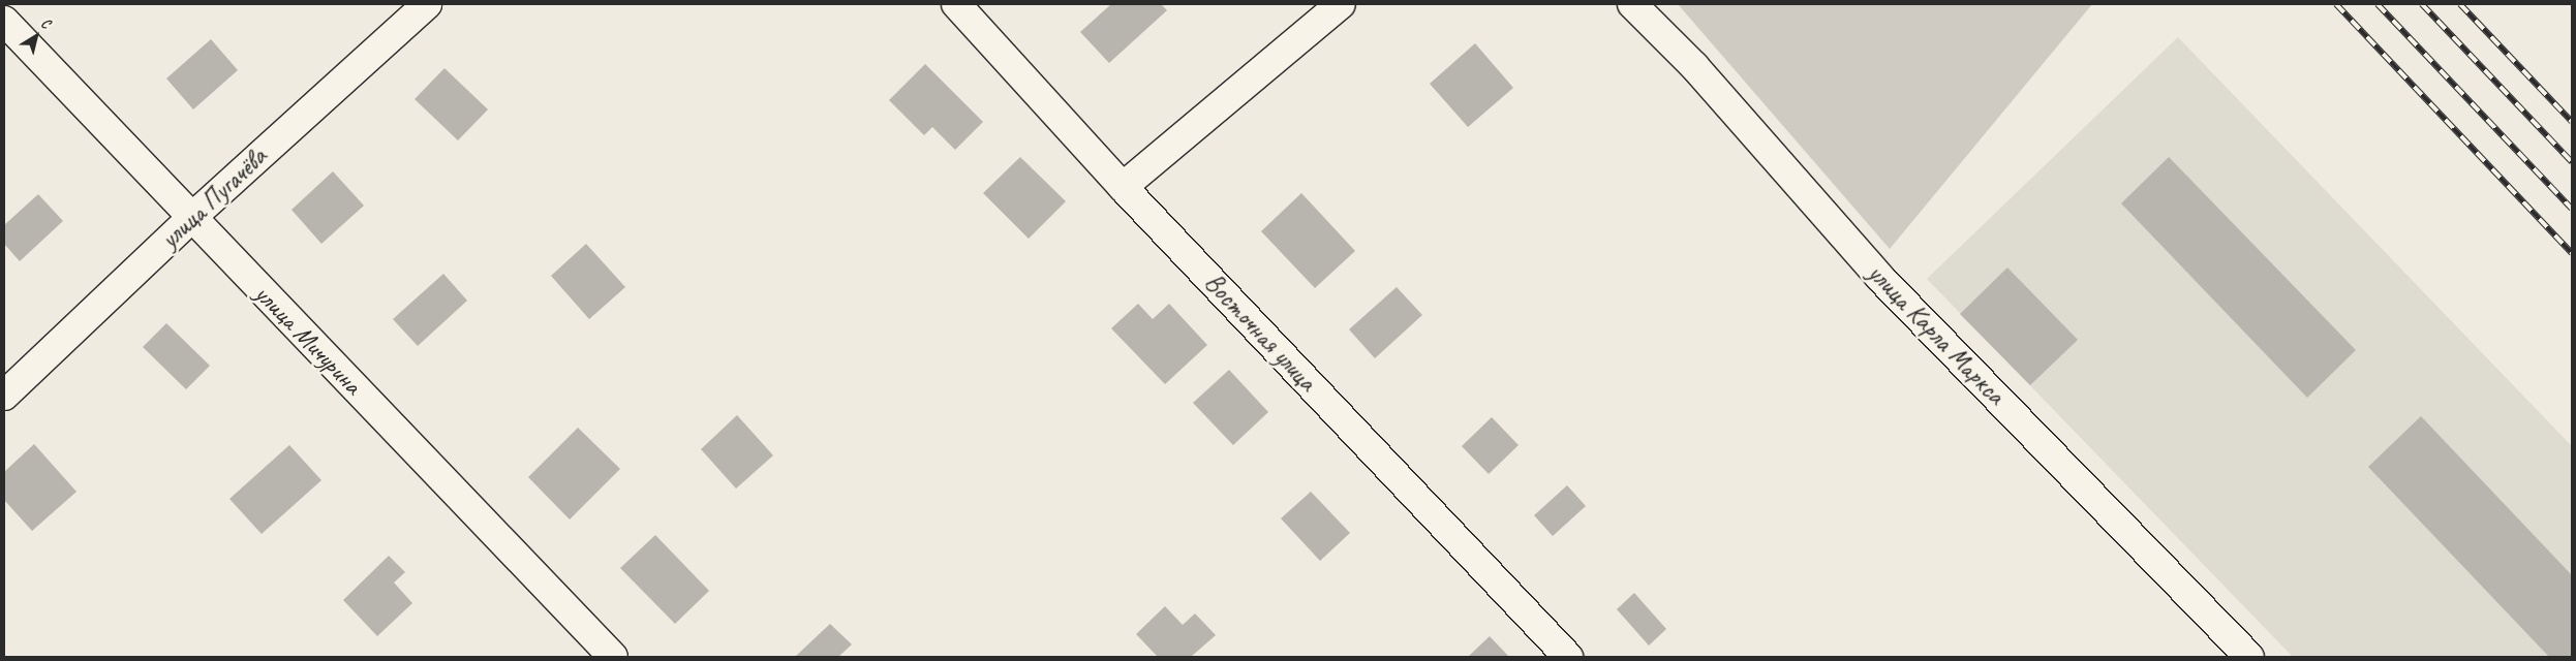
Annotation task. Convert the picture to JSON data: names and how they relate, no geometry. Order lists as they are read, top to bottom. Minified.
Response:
{"streets":{"street":["улица Пугачёва","Восточная улица","улица Карла Маркса","улица Мичурина"]},"crossings":[["улица Пугачёва","улица Мичурина"]],"north":"top right"}
